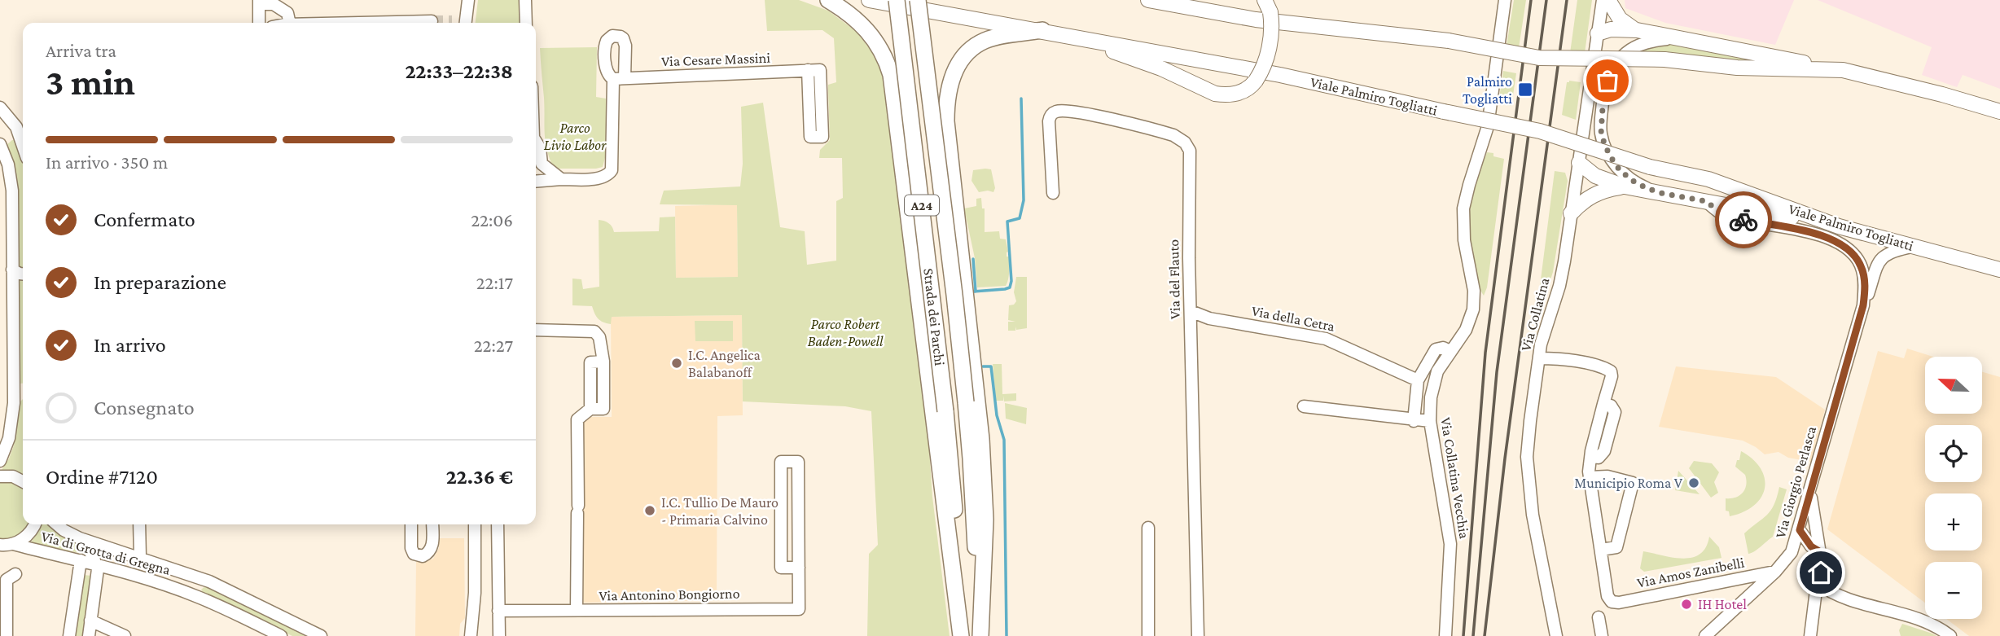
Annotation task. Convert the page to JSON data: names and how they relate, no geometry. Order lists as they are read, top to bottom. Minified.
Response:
{"streets":{"highway":["A24","Strada dei Parchi"],"main road":["Viale Palmiro Togliatti"],"street":["Via Cesare Massini","Via del Flauto","Via Collatina","Via della Cetra","Via Collatina Vecchia","Via Giorgio Perlasca","Via di Grotta di Gregna","Via Amos Zanibelli","Via Antonino Bongiorno"]},"crossings":[["Via del Flauto","Via della Cetra"],["Via Giorgio Perlasca","Via Amos Zanibelli"]],"parks":["Parco Livio Labor","Parco Robert Baden-Powell"],"places":{"transit":["Palmiro Togliatti"],"other":["I.C. Angelica Balabanoff","Municipio Roma V","I.C. Tullio De Mauro - Primaria Calvino","IH Hotel"]},"north":"left","page":{"heading":["3 min","Arriva tra","22:33–22:38"],"panel":["Ordine #7120","22.36 €"],"bar":"In arrivo · 350 m","list":[["Confermato","22:06"],["In preparazione","22:17"],["In arrivo","22:27"],"Consegnato"],"map_buttons":["+","−"]}}
